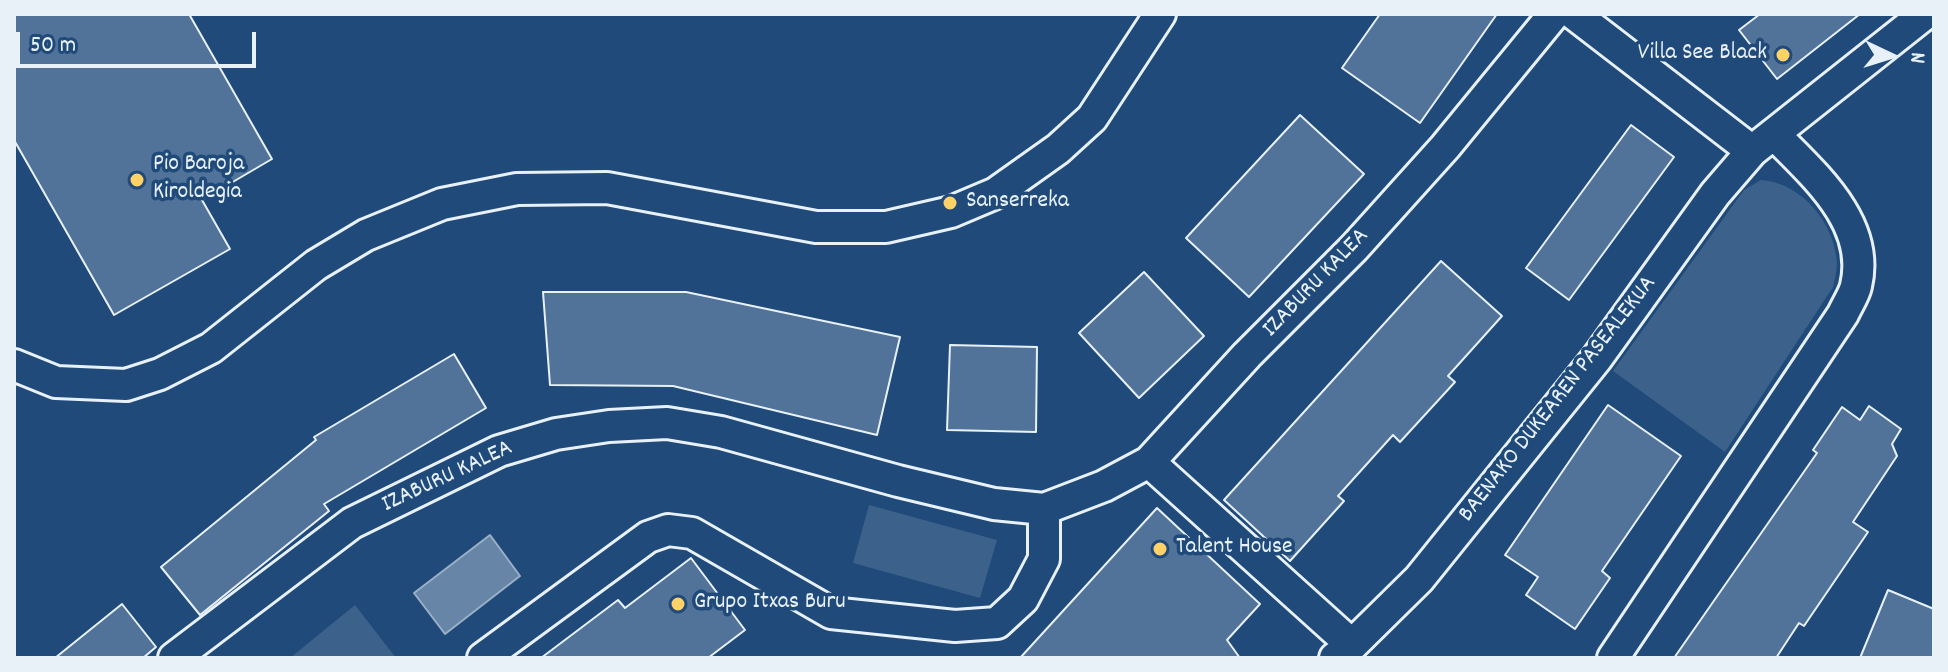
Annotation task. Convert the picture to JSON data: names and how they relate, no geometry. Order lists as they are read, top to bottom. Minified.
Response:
{"streets":{"street":["IZABURU KALEA","BAENAKO DUKEAREN PASEALEKUA"]},"places":["Villa See Black","Pio Baroja Kiroldegia","Sanserreka","Talent House","Grupo Itxas Buru"],"scale_bar":"50 m","north":"right"}
